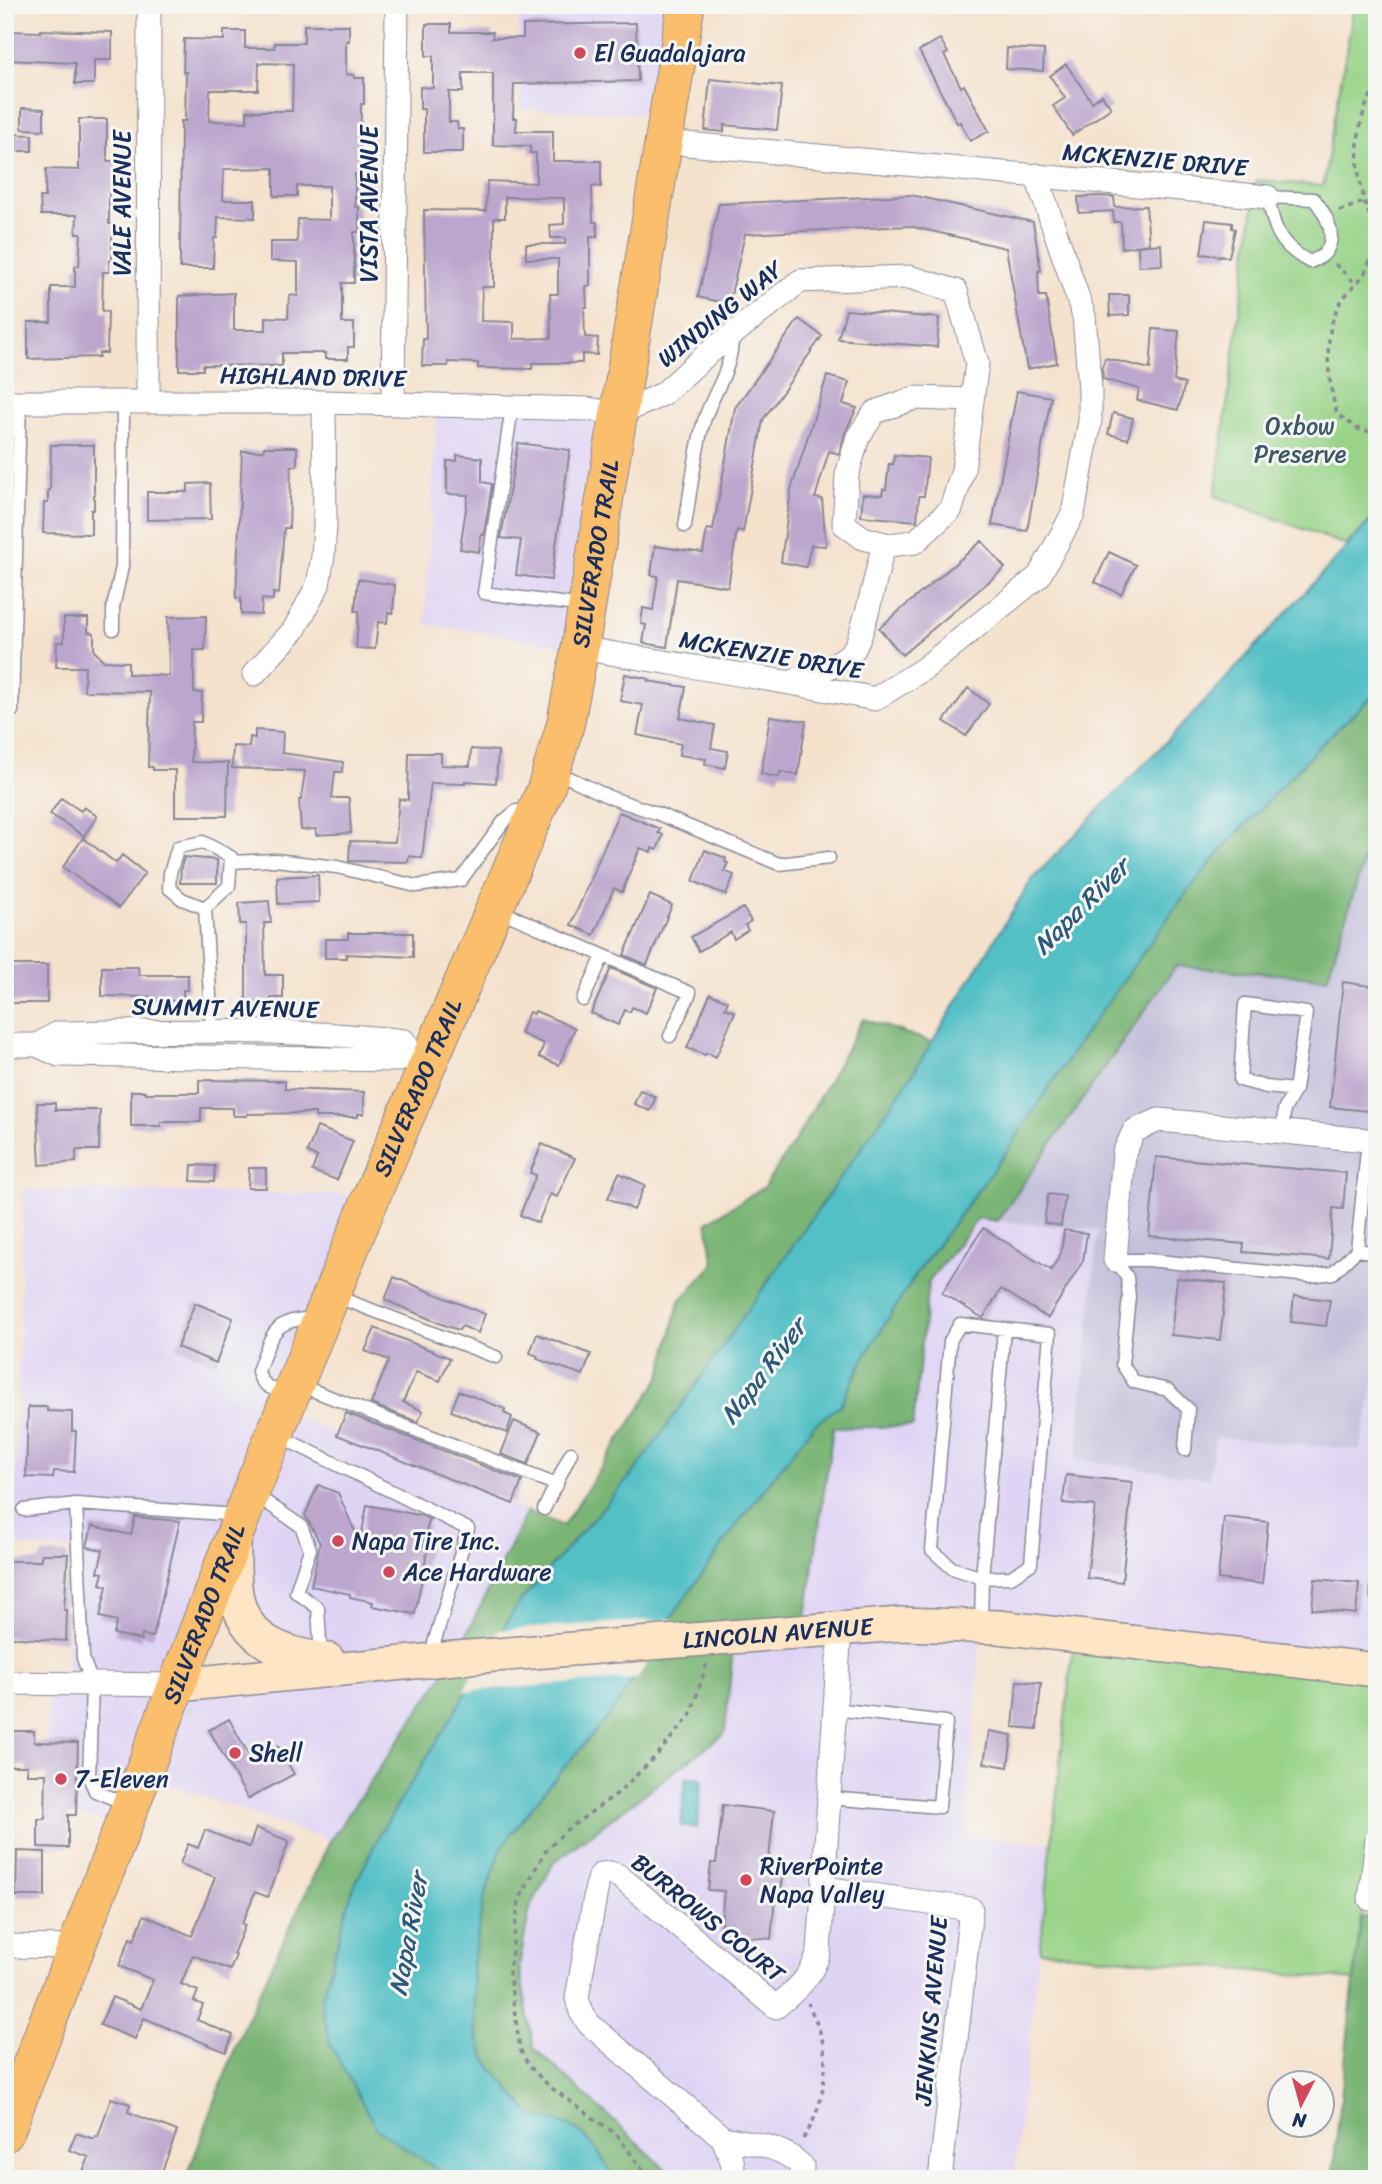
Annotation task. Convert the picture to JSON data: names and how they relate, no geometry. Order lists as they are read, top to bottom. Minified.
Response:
{"streets":{"main road":["SILVERADO TRAIL","LINCOLN AVENUE"],"street":["MCKENZIE DRIVE","VALE AVENUE","VISTA AVENUE","WINDING WAY","HIGHLAND DRIVE","SUMMIT AVENUE","BURROWS COURT","JENKINS AVENUE"]},"crossings":[["MCKENZIE DRIVE","SILVERADO TRAIL"],["VALE AVENUE","HIGHLAND DRIVE"],["VISTA AVENUE","HIGHLAND DRIVE"],["WINDING WAY","HIGHLAND DRIVE"],["WINDING WAY","SILVERADO TRAIL"],["HIGHLAND DRIVE","SILVERADO TRAIL"],["SILVERADO TRAIL","SUMMIT AVENUE"],["SILVERADO TRAIL","LINCOLN AVENUE"]],"water":["Napa River"],"parks":["Oxbow Preserve"],"places":["El Guadalajara","Napa Tire Inc.","Ace Hardware","Shell","7-Eleven","RiverPointe Napa Valley"],"north":"bottom"}
